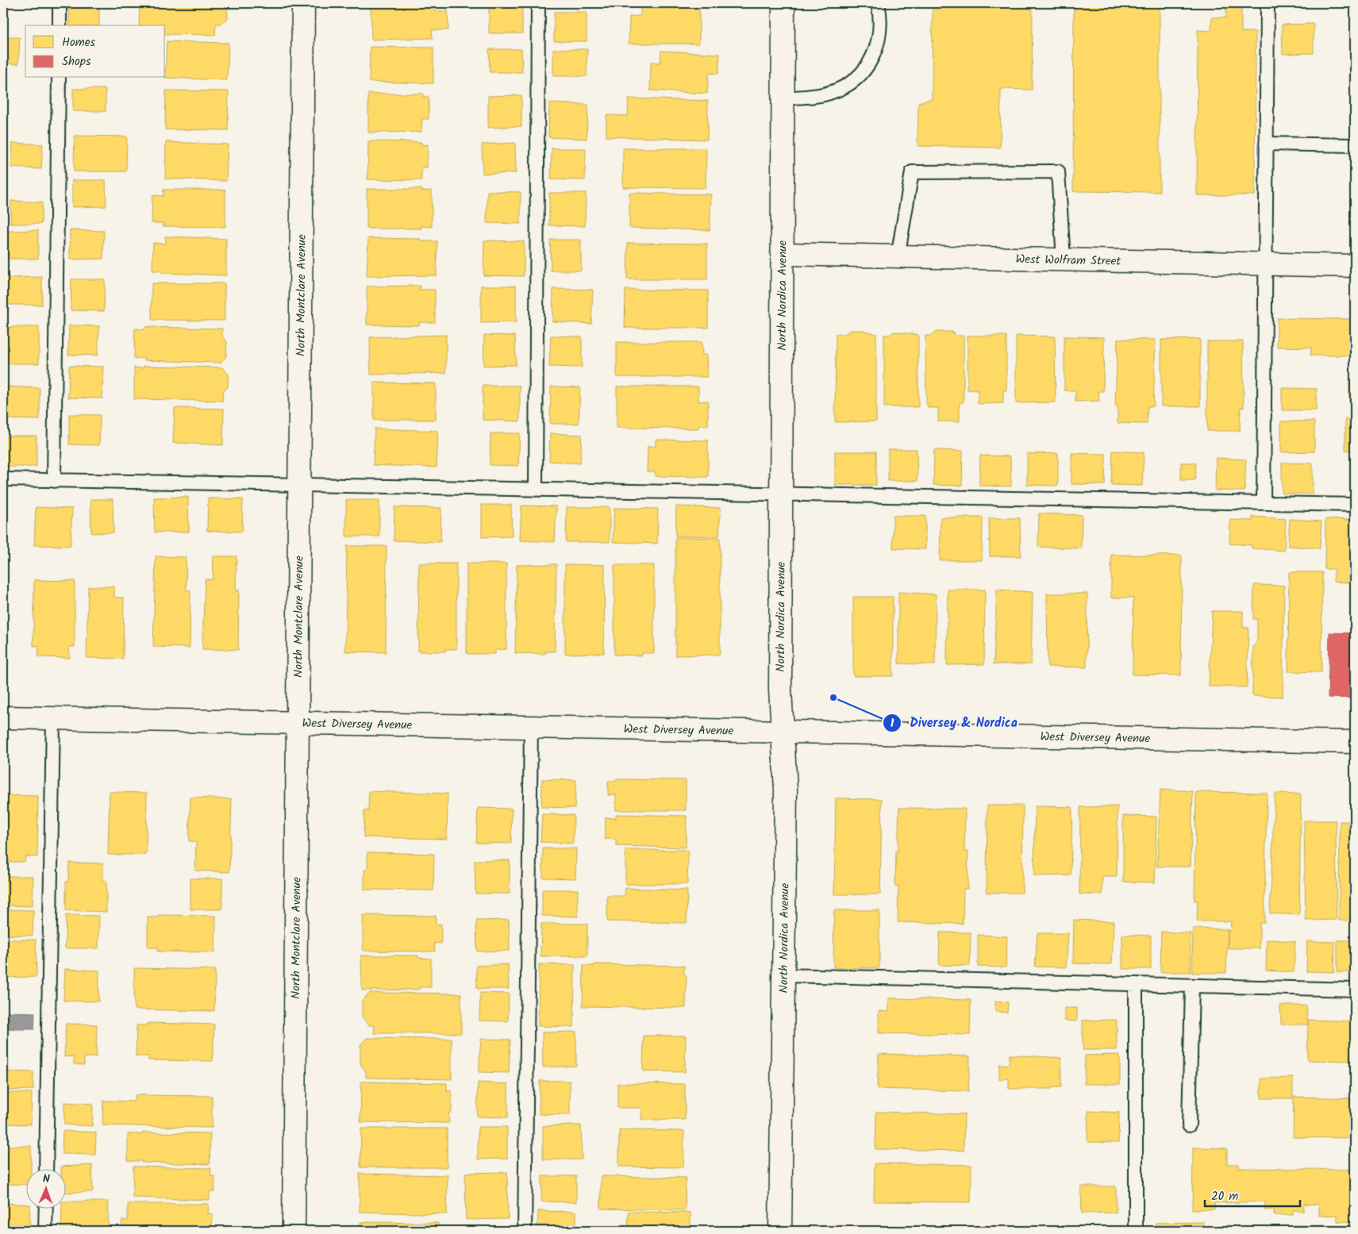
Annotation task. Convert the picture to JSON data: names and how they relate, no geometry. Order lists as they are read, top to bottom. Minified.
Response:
{"streets":{"street":["West Wolfram Street","North Montclare Avenue","North Nordica Avenue","West Diversey Avenue"]},"crossings":[["West Wolfram Street","North Nordica Avenue"],["North Montclare Avenue","West Diversey Avenue"],["North Nordica Avenue","West Diversey Avenue"]],"places":["Diversey & Nordica"],"legend":["Homes","Shops"],"scale_bar":"20 m","north":"top"}
